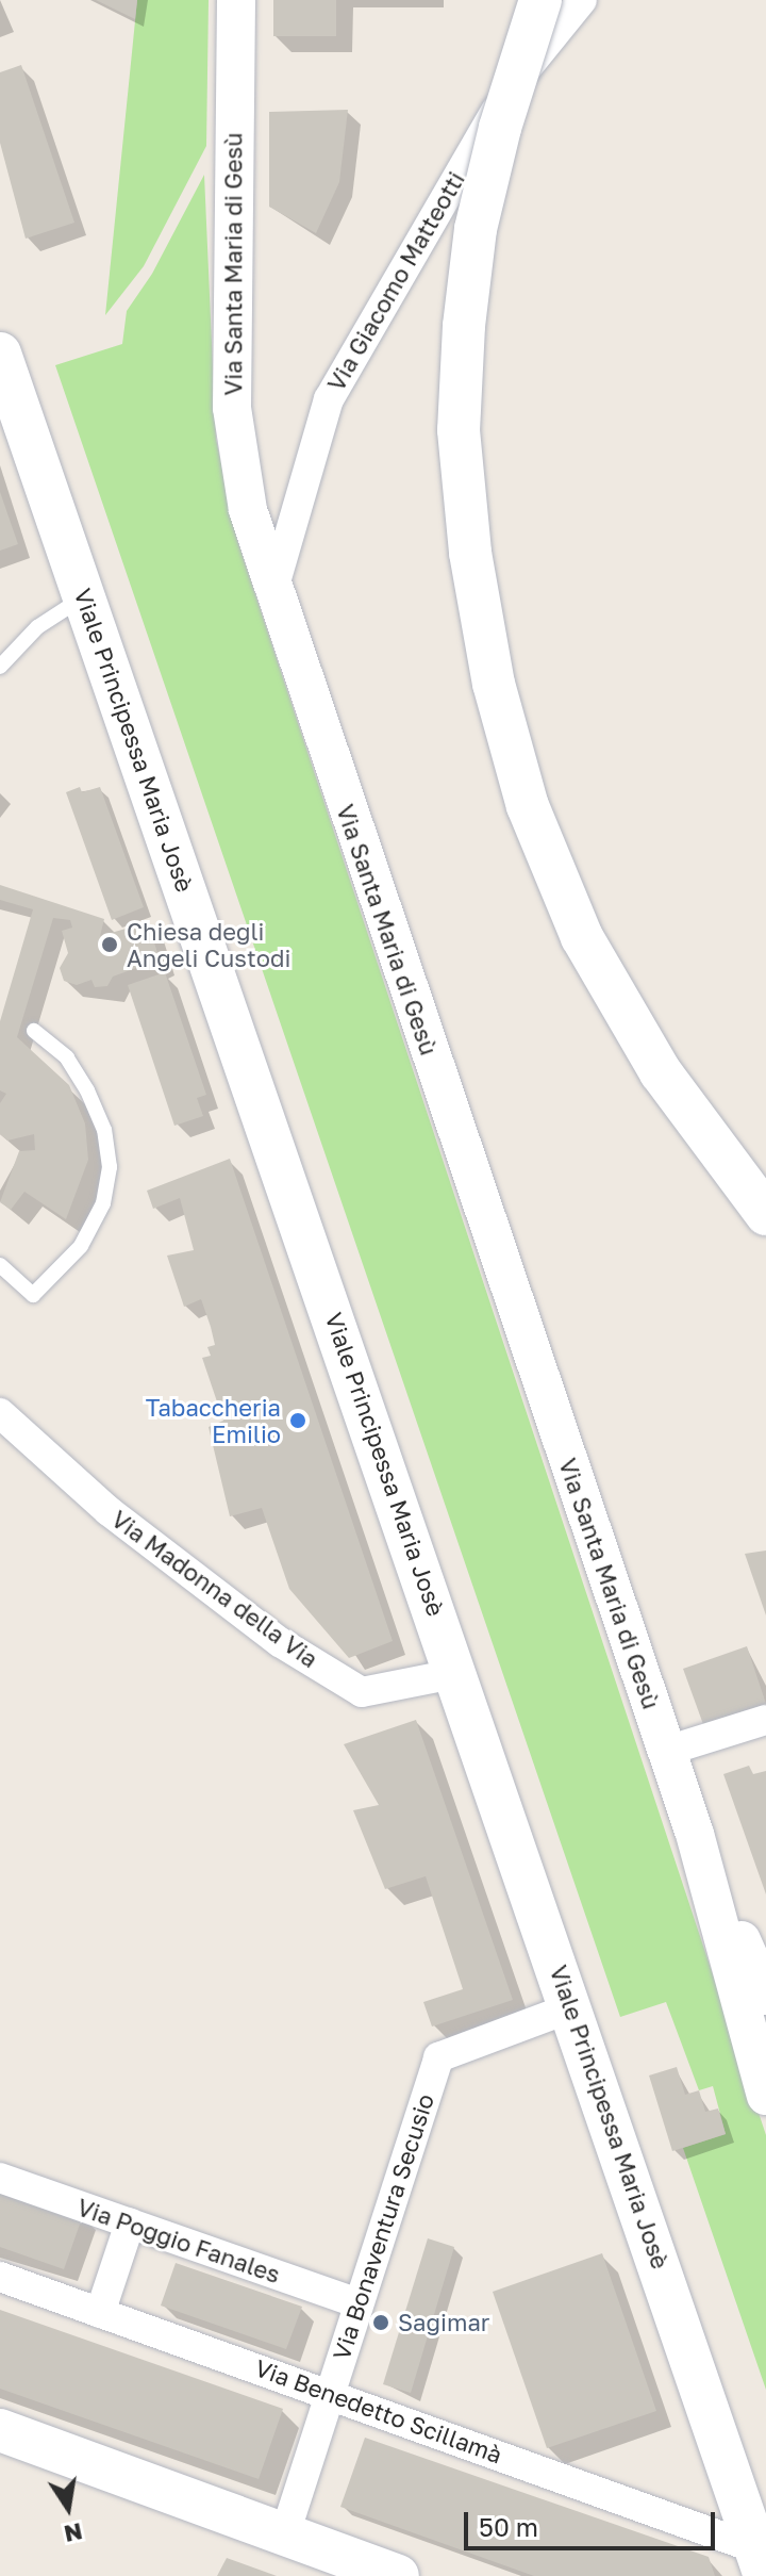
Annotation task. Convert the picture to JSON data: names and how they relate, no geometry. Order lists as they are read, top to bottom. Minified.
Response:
{"streets":{"main road":["Viale Principessa Maria Josè"],"street":["Via Santa Maria di Gesù","Via Giacomo Matteotti","Via Madonna della Via","Via Bonaventura Secusio","Via Poggio Fanales","Via Benedetto Scillamà"]},"crossings":[["Via Santa Maria di Gesù","Via Giacomo Matteotti"],["Viale Principessa Maria Josè","Via Madonna della Via"],["Viale Principessa Maria Josè","Via Bonaventura Secusio"],["Viale Principessa Maria Josè","Via Benedetto Scillamà"],["Via Bonaventura Secusio","Via Poggio Fanales"],["Via Bonaventura Secusio","Via Benedetto Scillamà"]],"places":["Chiesa degli Angeli Custodi","Tabaccheria Emilio","Sagimar"],"scale_bar":"50 m","north":"bottom"}
